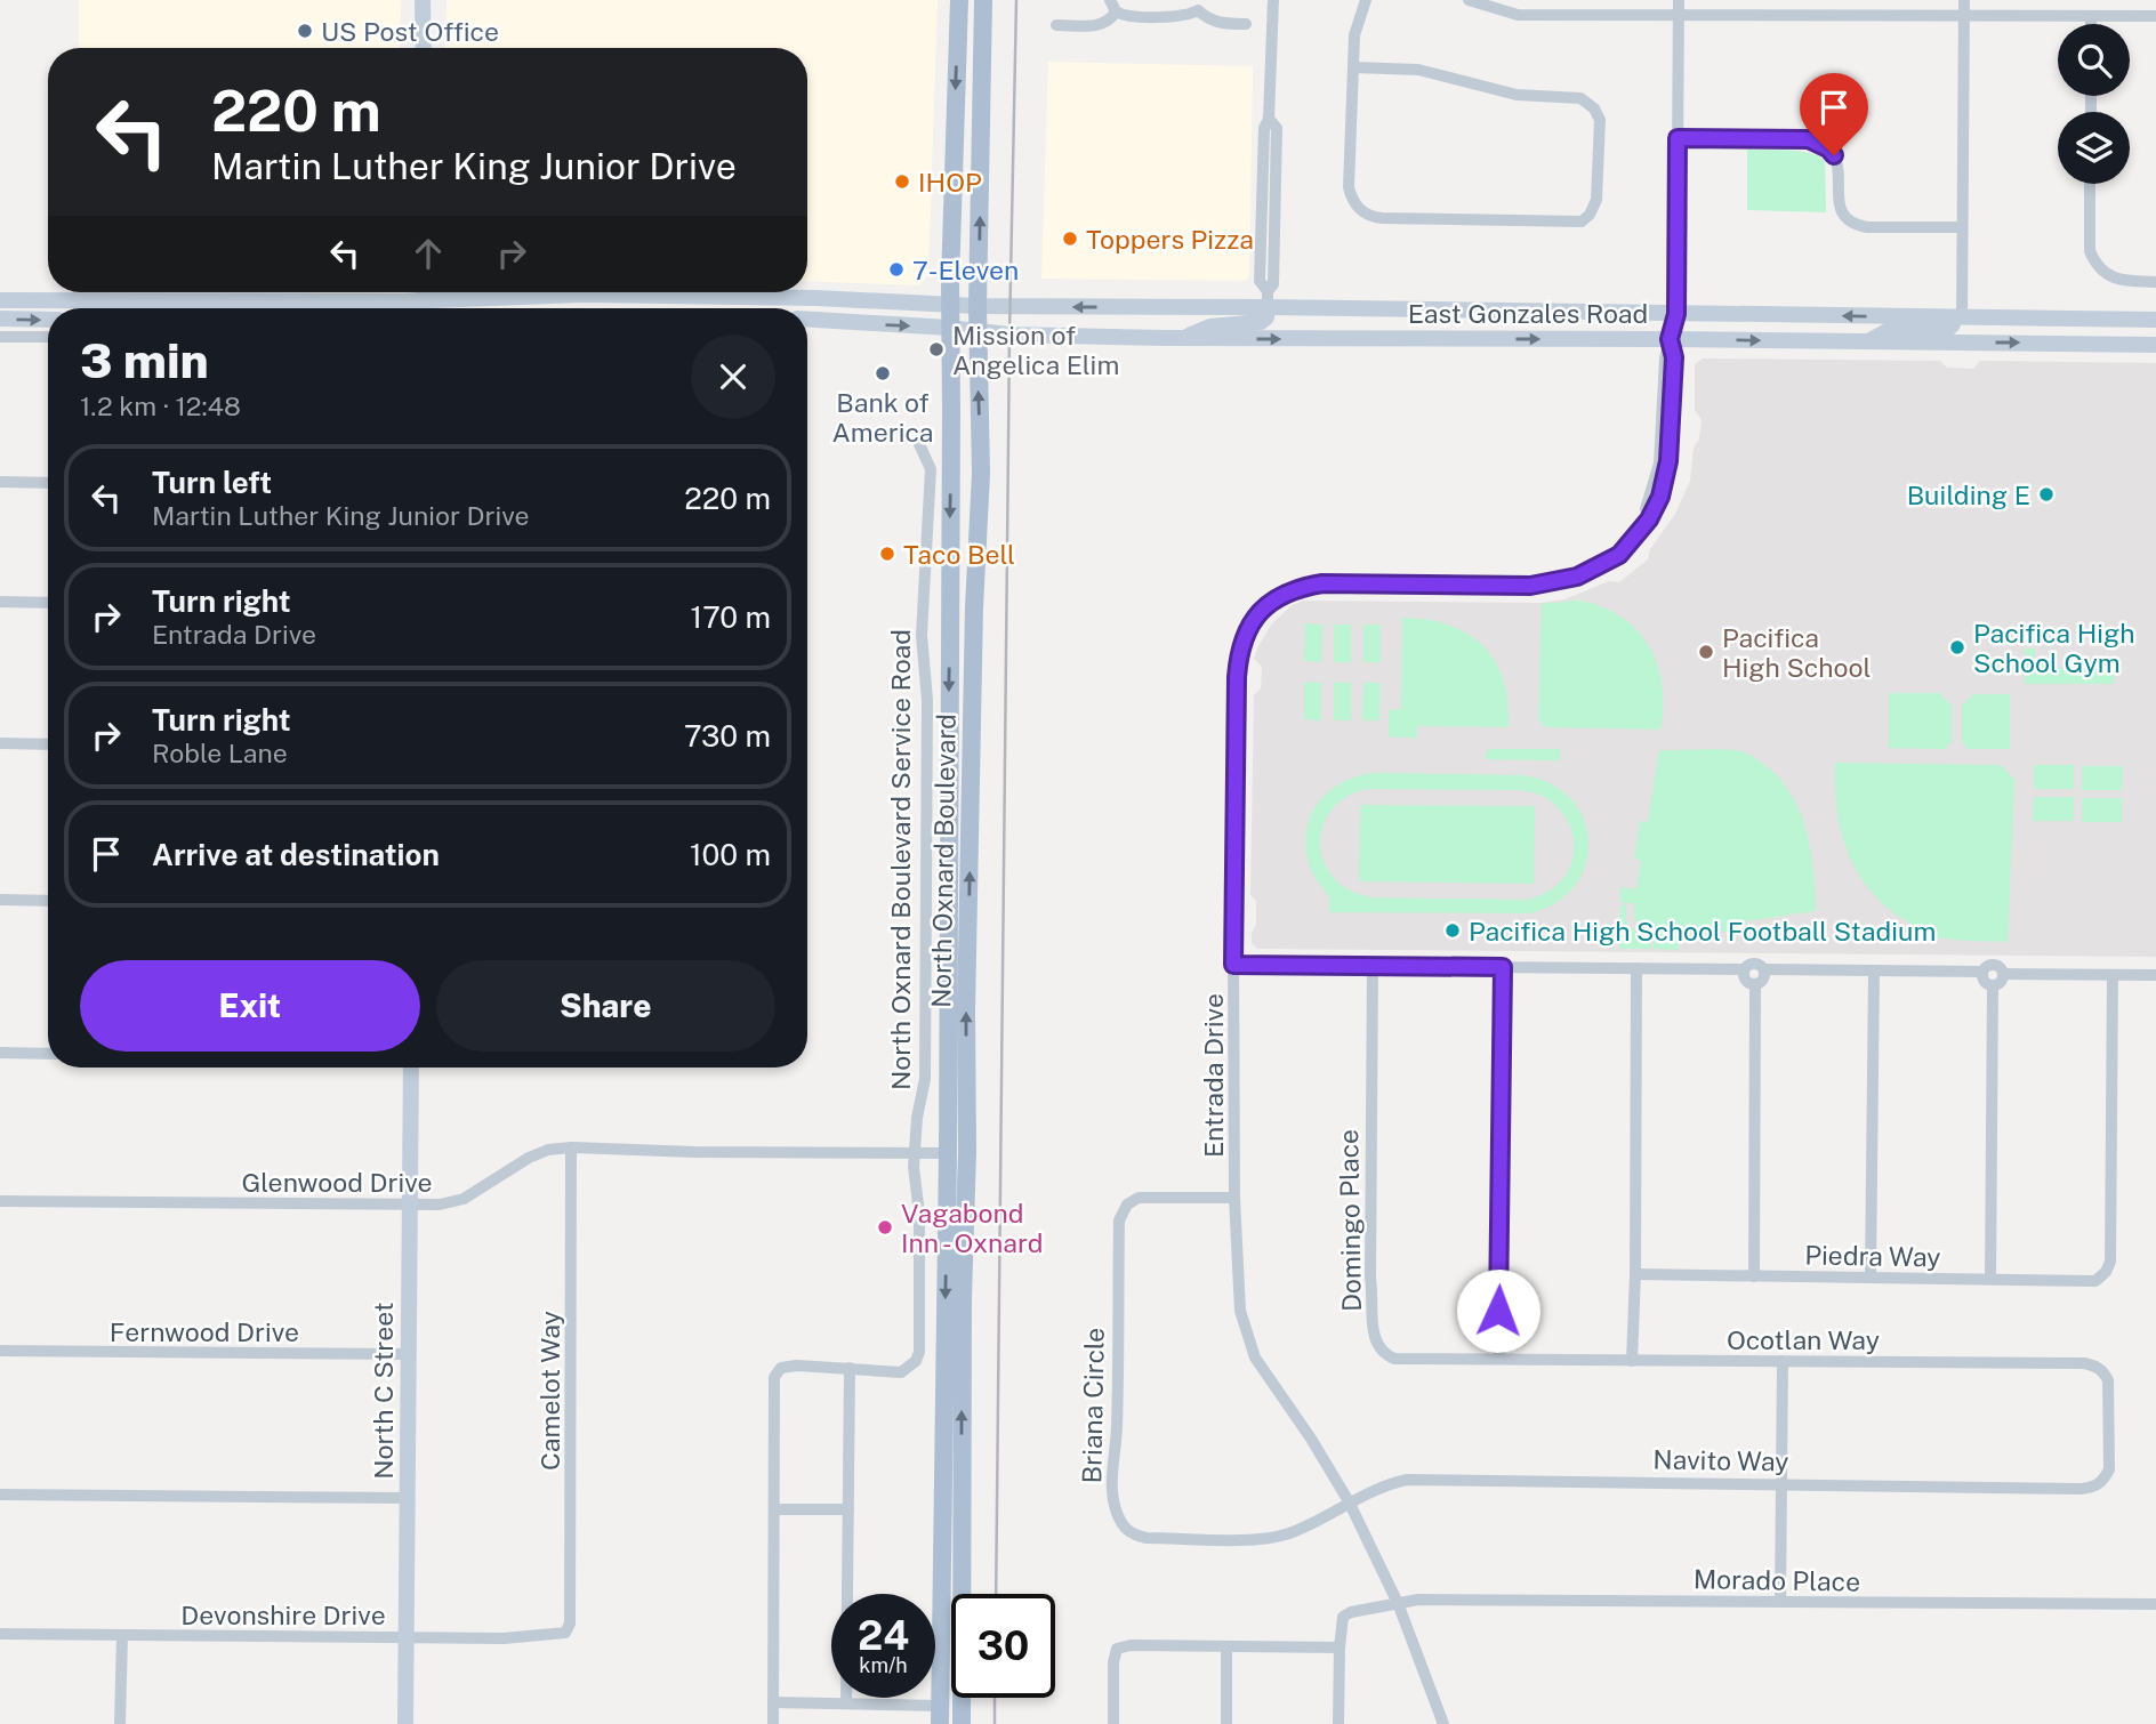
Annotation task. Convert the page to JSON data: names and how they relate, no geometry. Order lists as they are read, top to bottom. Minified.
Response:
{"streets":{"main road":["East Gonzales Road","North Oxnard Boulevard","North C Street"],"street":["North Oxnard Boulevard Service Road","Entrada Drive","Glenwood Drive","Domingo Place","Piedra Way","Fernwood Drive","Ocotlan Way","Camelot Way","Briana Circle","Navito Way","Morado Place","Devonshire Drive"]},"crossings":[["East Gonzales Road","North Oxnard Boulevard"],["East Gonzales Road","Entrada Drive"],["North Oxnard Boulevard Service Road","Glenwood Drive"],["North Oxnard Boulevard","Glenwood Drive"],["Entrada Drive","Briana Circle"],["Entrada Drive","Navito Way"],["Entrada Drive","Morado Place"],["Glenwood Drive","North C Street"],["Glenwood Drive","Camelot Way"],["Domingo Place","Ocotlan Way"],["Fernwood Drive","North C Street"],["Ocotlan Way","Navito Way"],["North C Street","Devonshire Drive"],["Camelot Way","Devonshire Drive"],["Briana Circle","Navito Way"]],"places":["US Post Office","IHOP","Toppers Pizza","7-Eleven","Mission of Angelica Elim","Bank of America","Building E","Taco Bell","Pacifica High School Gym","Pacifica High School","Pacifica High School Football Stadium","Vagabond Inn - Oxnard"],"page":{"turn":["220 m","Martin Luther King Junior Drive"],"heading":["3 min","1.2 km · 12:48"],"list":[{"name":"Turn left","note":"Martin Luther King Junior Drive","value":"220 m"},{"name":"Turn right","note":"Entrada Drive","value":"170 m"},{"name":"Turn right","note":"Roble Lane","value":"730 m"},{"name":"Arrive at destination","value":"100 m"}],"buttons":["Exit","Share"],"speed":"24 km/h","limit":"30"}}
